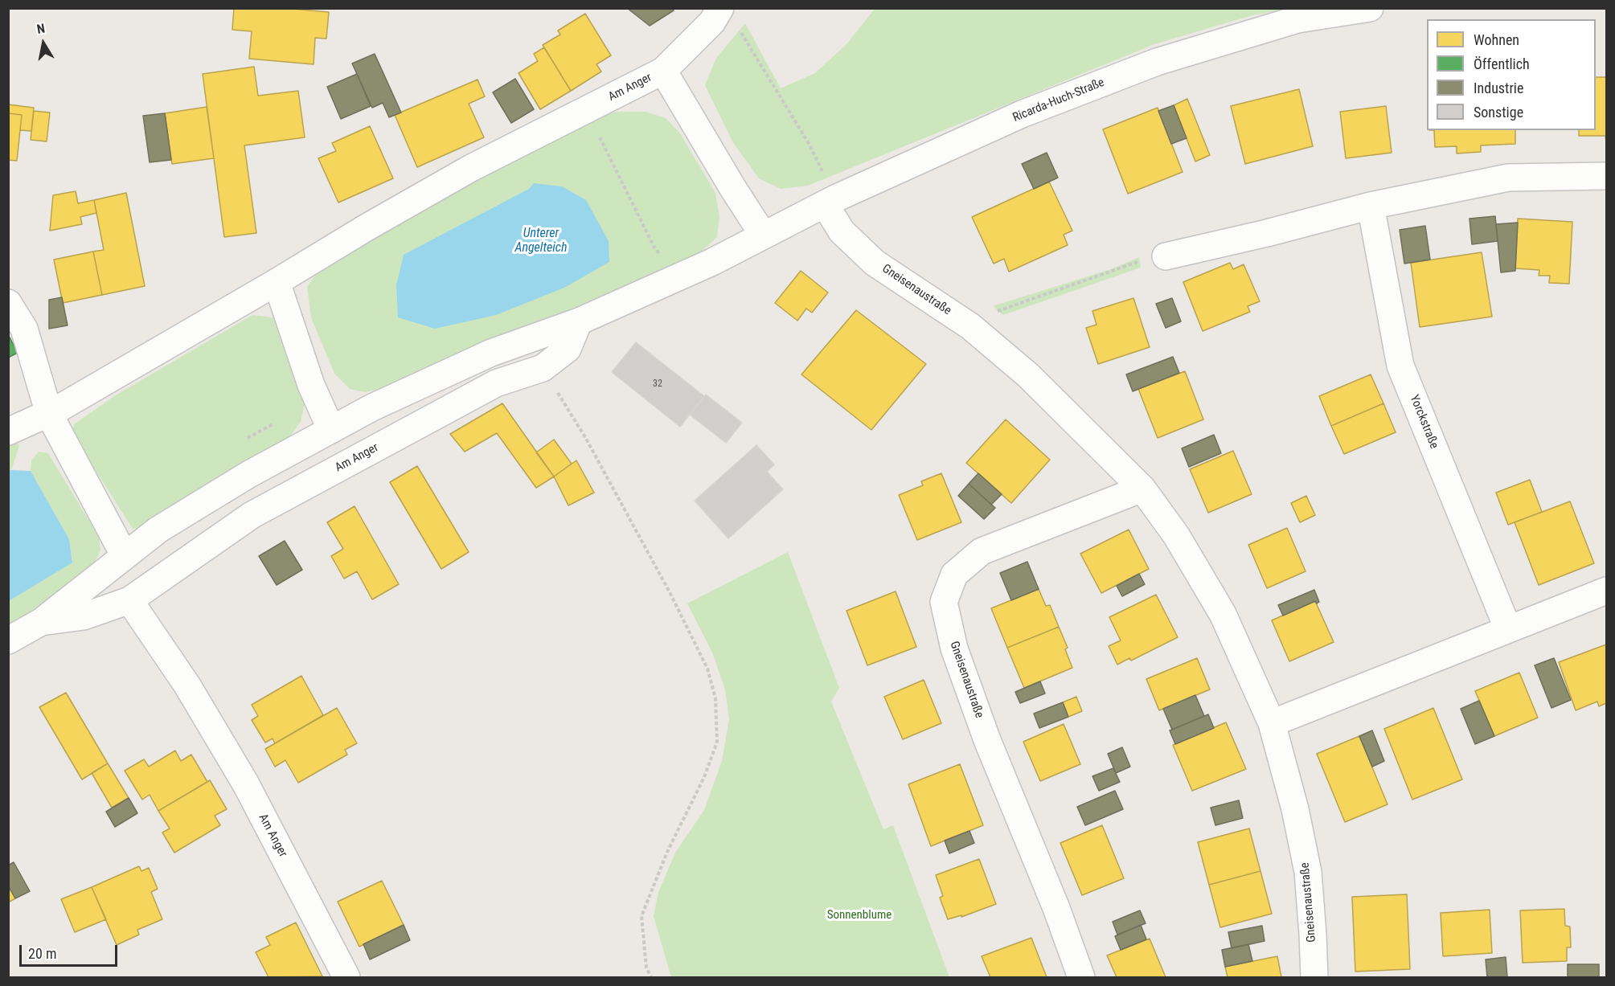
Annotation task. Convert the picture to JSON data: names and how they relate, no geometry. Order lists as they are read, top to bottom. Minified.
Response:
{"streets":{"street":["Am Anger","Ricarda-Huch-Straße","Gneisenaustraße","Yorckstraße"]},"crossings":[["Am Anger","Ricarda-Huch-Straße"],["Ricarda-Huch-Straße","Gneisenaustraße"]],"water":["Unterer Angelteich"],"parks":["Sonnenblume"],"house_numbers":["32"],"legend":["Wohnen","Öffentlich","Industrie","Sonstige"],"scale_bar":"20 m","north":"top"}
